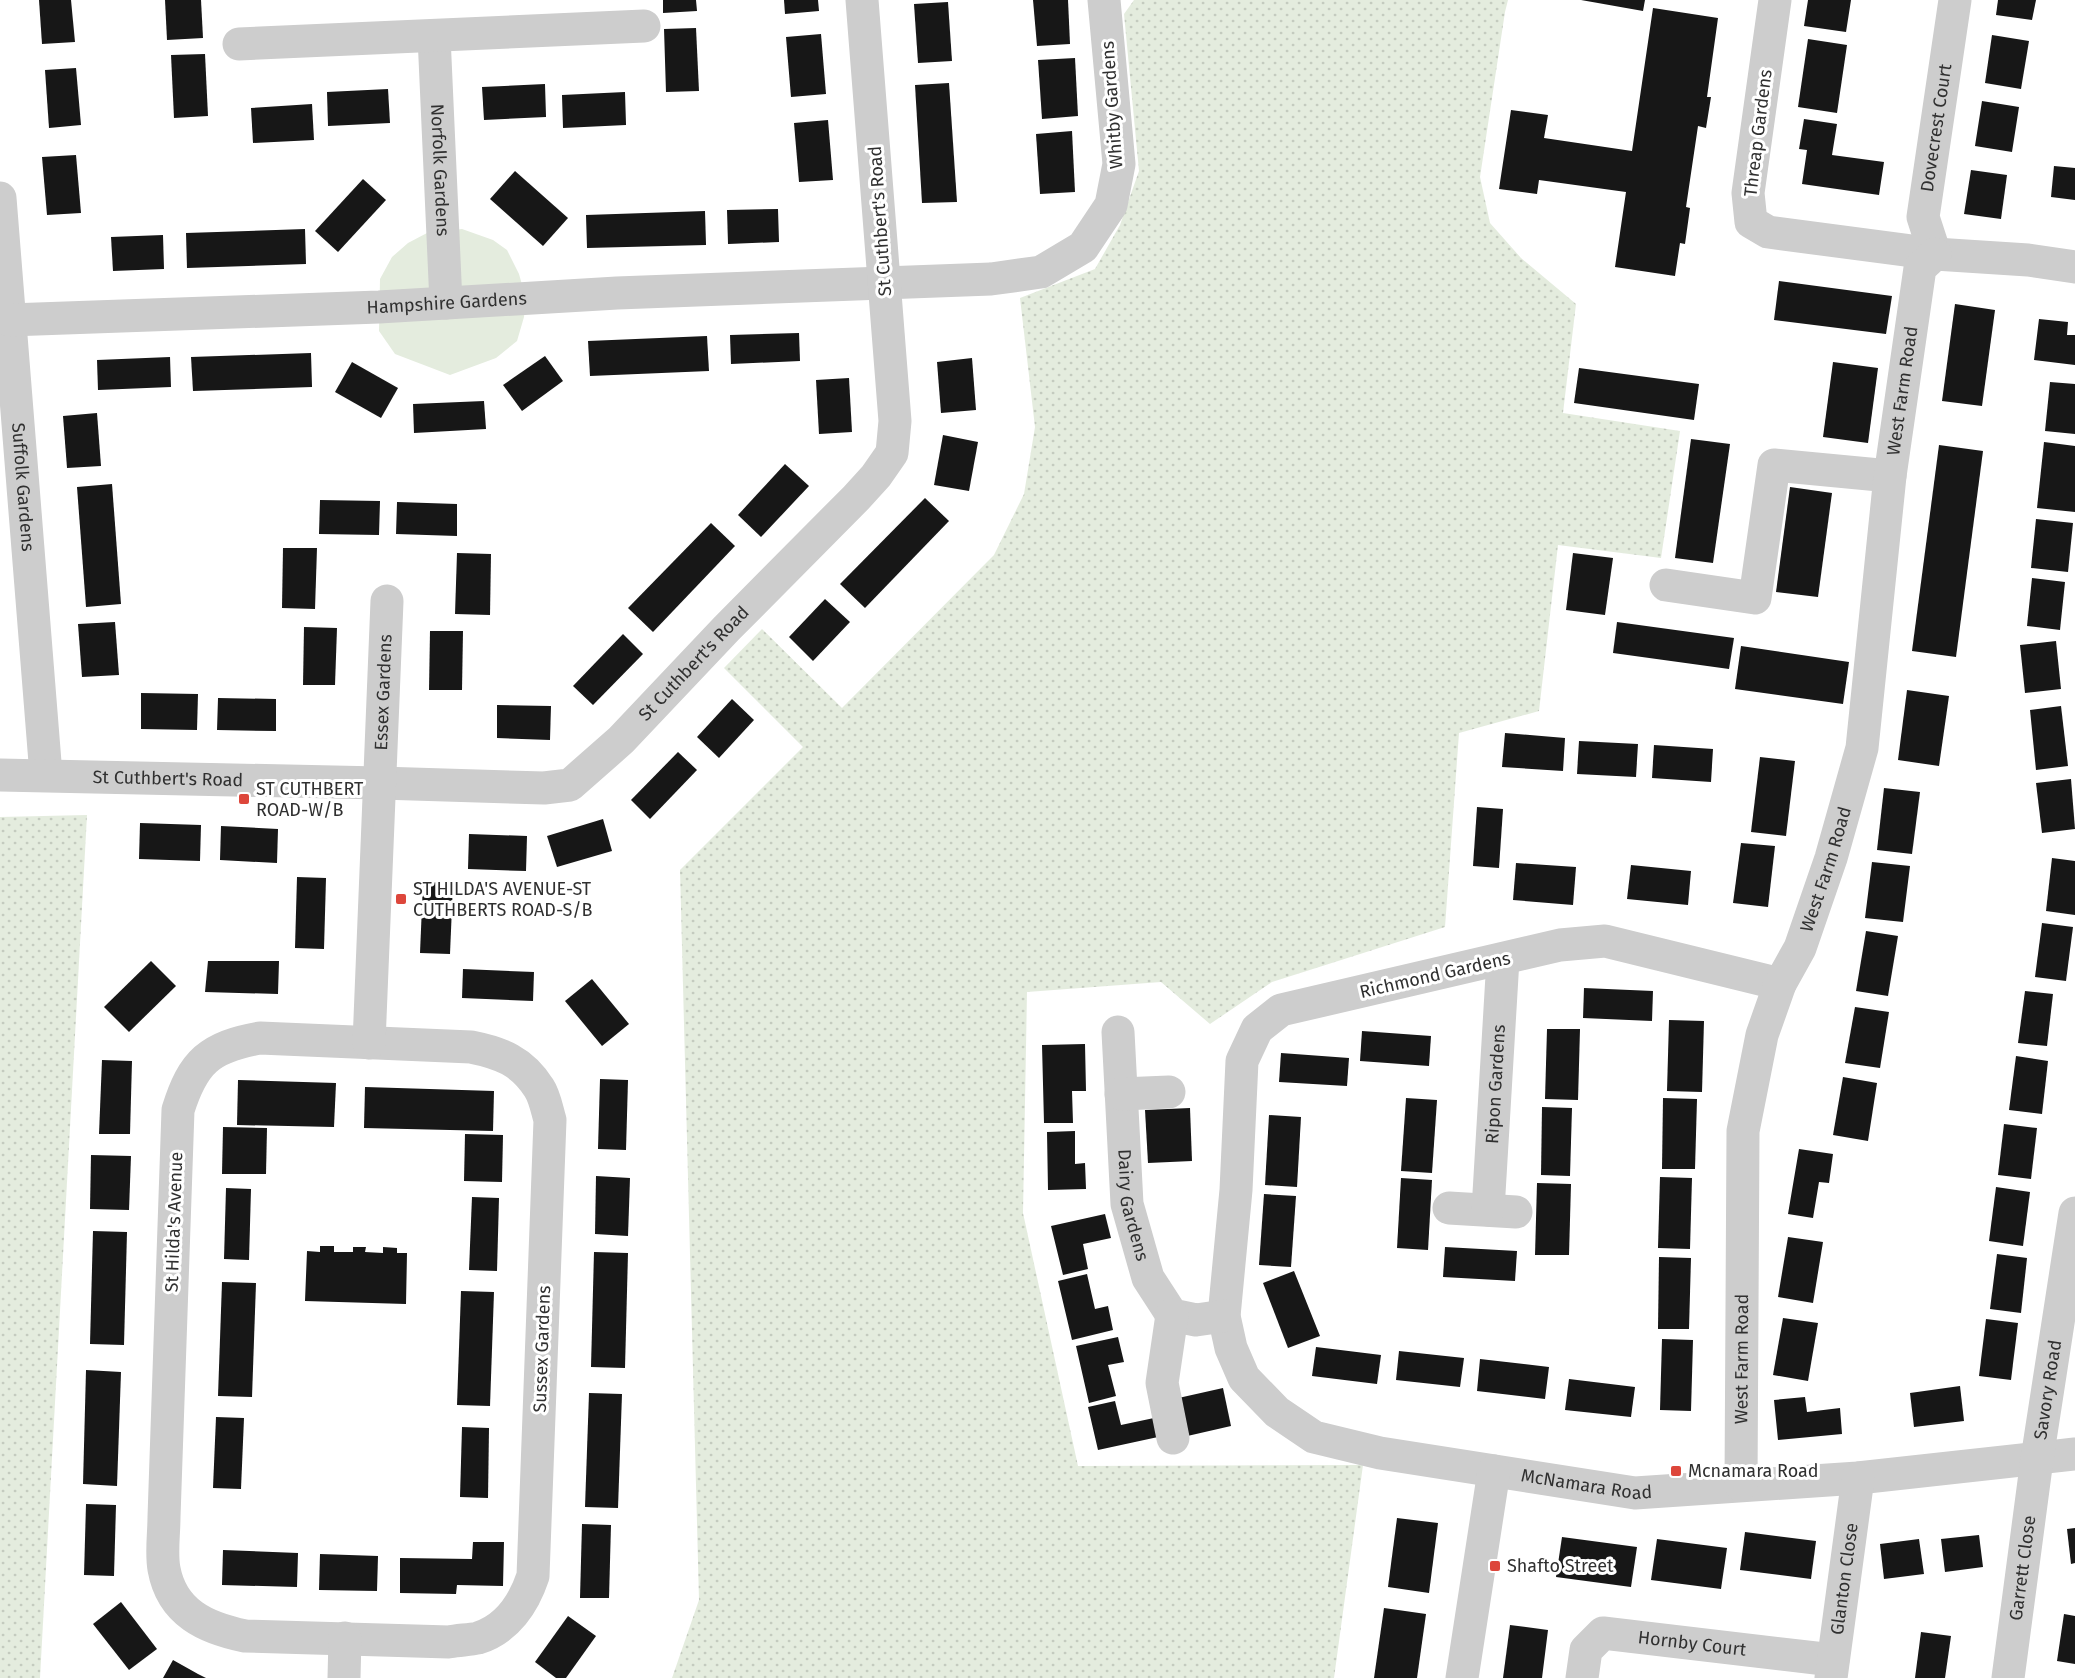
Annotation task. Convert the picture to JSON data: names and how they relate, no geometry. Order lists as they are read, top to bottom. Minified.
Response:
{"streets":{"street":["Whitby Gardens","Dovecrest Court","Threap Gardens","Norfolk Gardens","St Cuthbert's Road","Hampshire Gardens","West Farm Road","Suffolk Gardens","Essex Gardens","Richmond Gardens","Ripon Gardens","Dairy Gardens","St Hilda's Avenue","Sussex Gardens","Savory Road","McNamara Road","Garrett Close","Glanton Close","Hornby Court"]},"crossings":[["Whitby Gardens","St Cuthbert's Road"],["Whitby Gardens","Hampshire Gardens"],["Dovecrest Court","Threap Gardens"],["Dovecrest Court","West Farm Road"],["Threap Gardens","West Farm Road"],["Norfolk Gardens","Hampshire Gardens"],["St Cuthbert's Road","Hampshire Gardens"],["St Cuthbert's Road","Suffolk Gardens"],["St Cuthbert's Road","Essex Gardens"],["Hampshire Gardens","Suffolk Gardens"],["West Farm Road","Richmond Gardens"],["West Farm Road","McNamara Road"],["Richmond Gardens","Ripon Gardens"],["Richmond Gardens","McNamara Road"],["St Hilda's Avenue","Sussex Gardens"],["Savory Road","McNamara Road"],["Savory Road","Garrett Close"],["McNamara Road","Garrett Close"],["McNamara Road","Glanton Close"],["Glanton Close","Hornby Court"]],"places":{"transit":["ST CUTHBERT ROAD-W/B","ST HILDA'S AVENUE-ST CUTHBERTS ROAD-S/B","Mcnamara Road","Shafto Street"]}}
